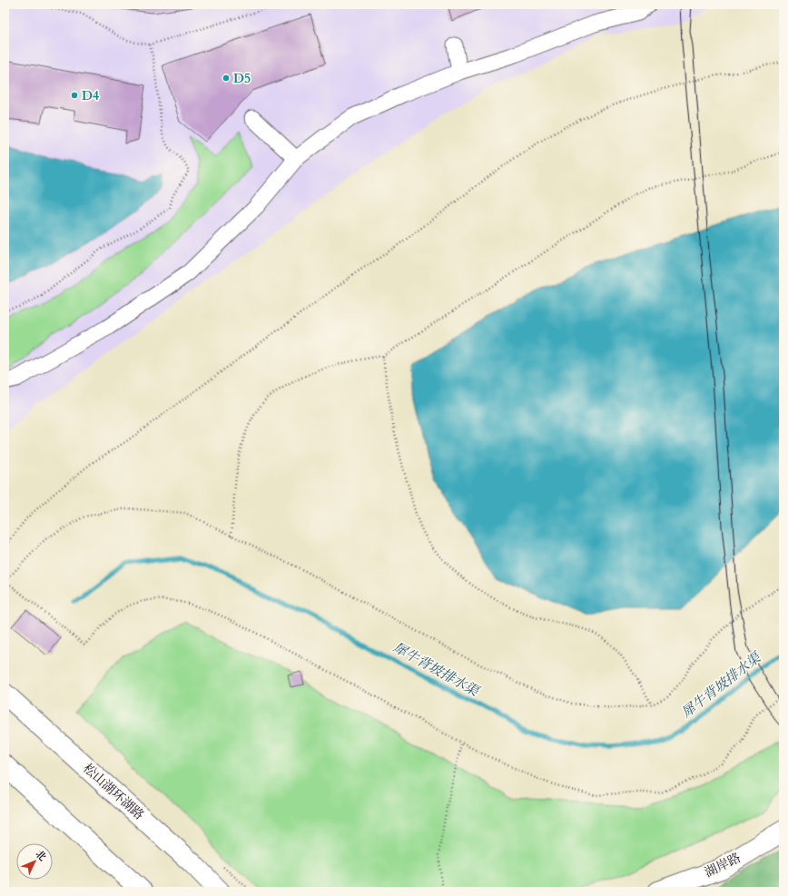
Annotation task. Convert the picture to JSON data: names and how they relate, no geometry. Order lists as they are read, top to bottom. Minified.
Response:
{"streets":{"main road":["松山湖环湖路","湖岸路"]},"water":["犀牛背坡排水渠"],"places":["D5","D4"],"north":"top right"}
